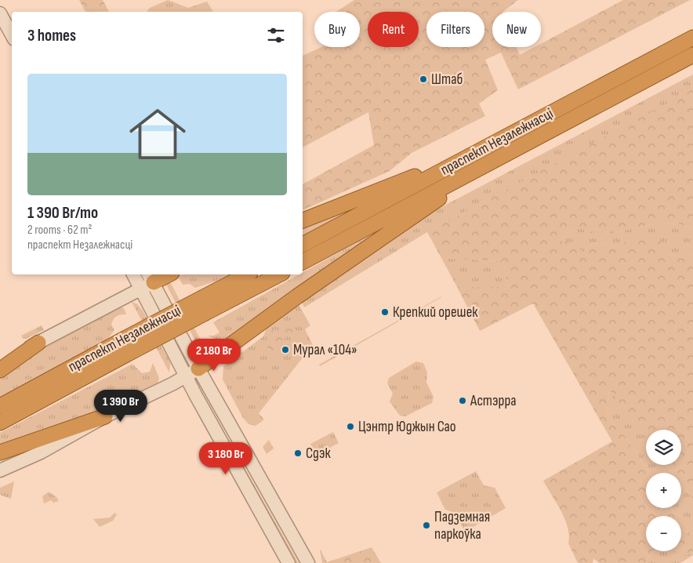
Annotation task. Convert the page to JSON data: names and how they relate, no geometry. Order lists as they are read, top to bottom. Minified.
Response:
{"streets":{"highway":["праспект Незалежнасці"]},"places":["Штаб","Крепкий орешек","Мурал «104»","Астэрра","Цэнтр Юджын Сао","Сдэк","Падземная паркоўка"],"page":{"chip":["Buy","Rent","Filters","New"],"heading":"3 homes","list":[{"name":"1 390 Br/mo","note":"2 rooms · 62 m² · праспект Незалежнасці"}],"price":["2 180 Br","1 390 Br","3 180 Br"],"map_buttons":["+","−"]}}
